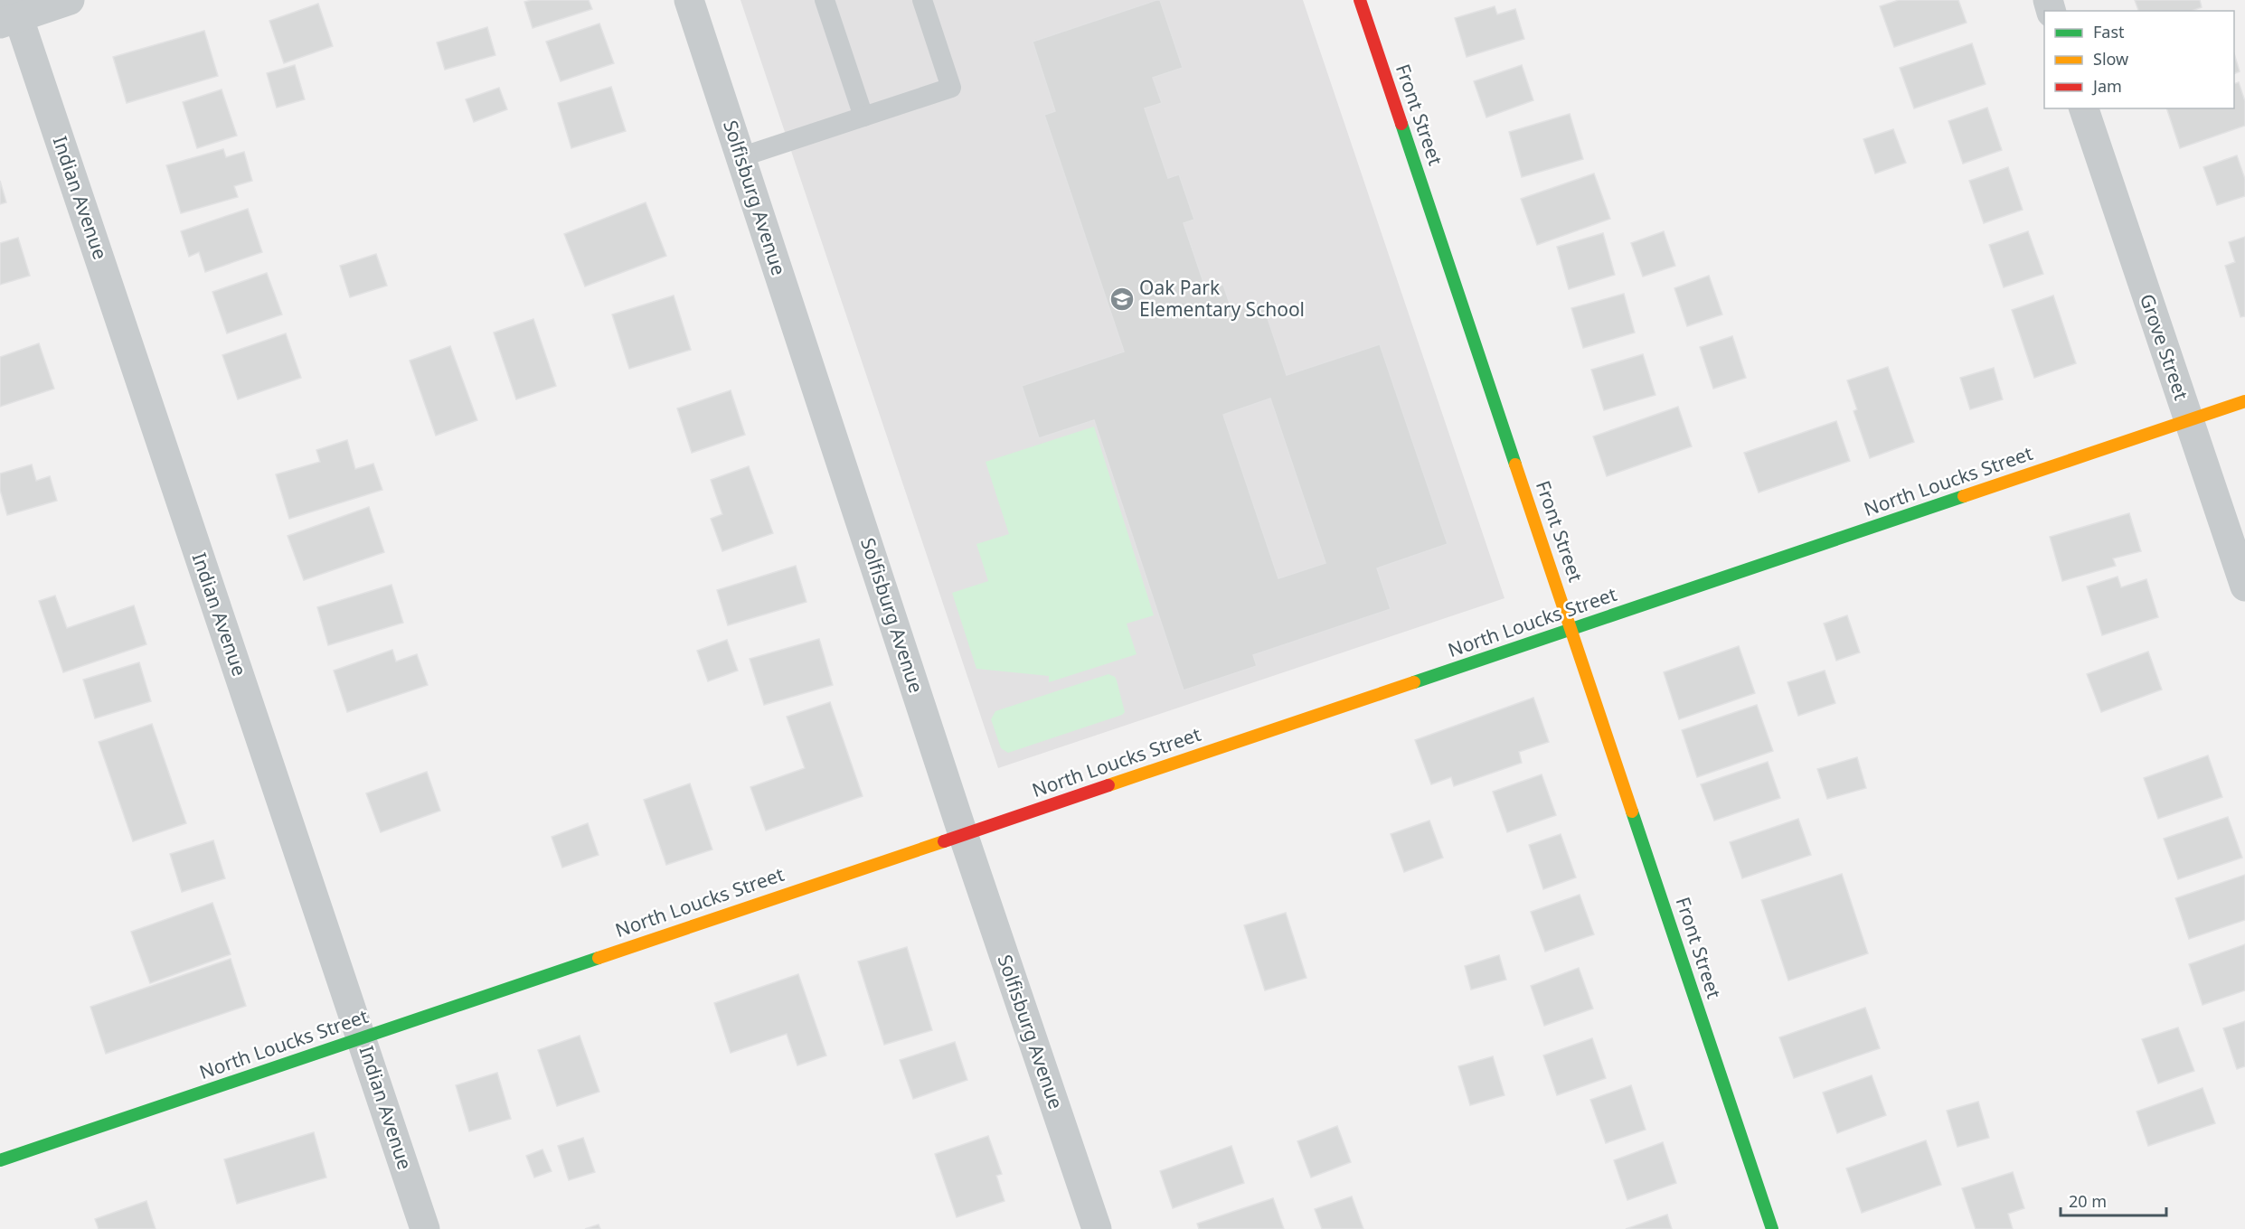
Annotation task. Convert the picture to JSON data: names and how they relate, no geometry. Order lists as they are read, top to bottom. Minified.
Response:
{"streets":{"street":["Front Street","Indian Avenue","Solfisburg Avenue","Grove Street","North Loucks Street"]},"crossings":[["Front Street","North Loucks Street"],["Indian Avenue","North Loucks Street"],["Solfisburg Avenue","North Loucks Street"],["Grove Street","North Loucks Street"]],"places":{"school or university":["Oak Park Elementary School"]},"legend":["Fast","Slow","Jam"],"scale_bar":"20 m"}
